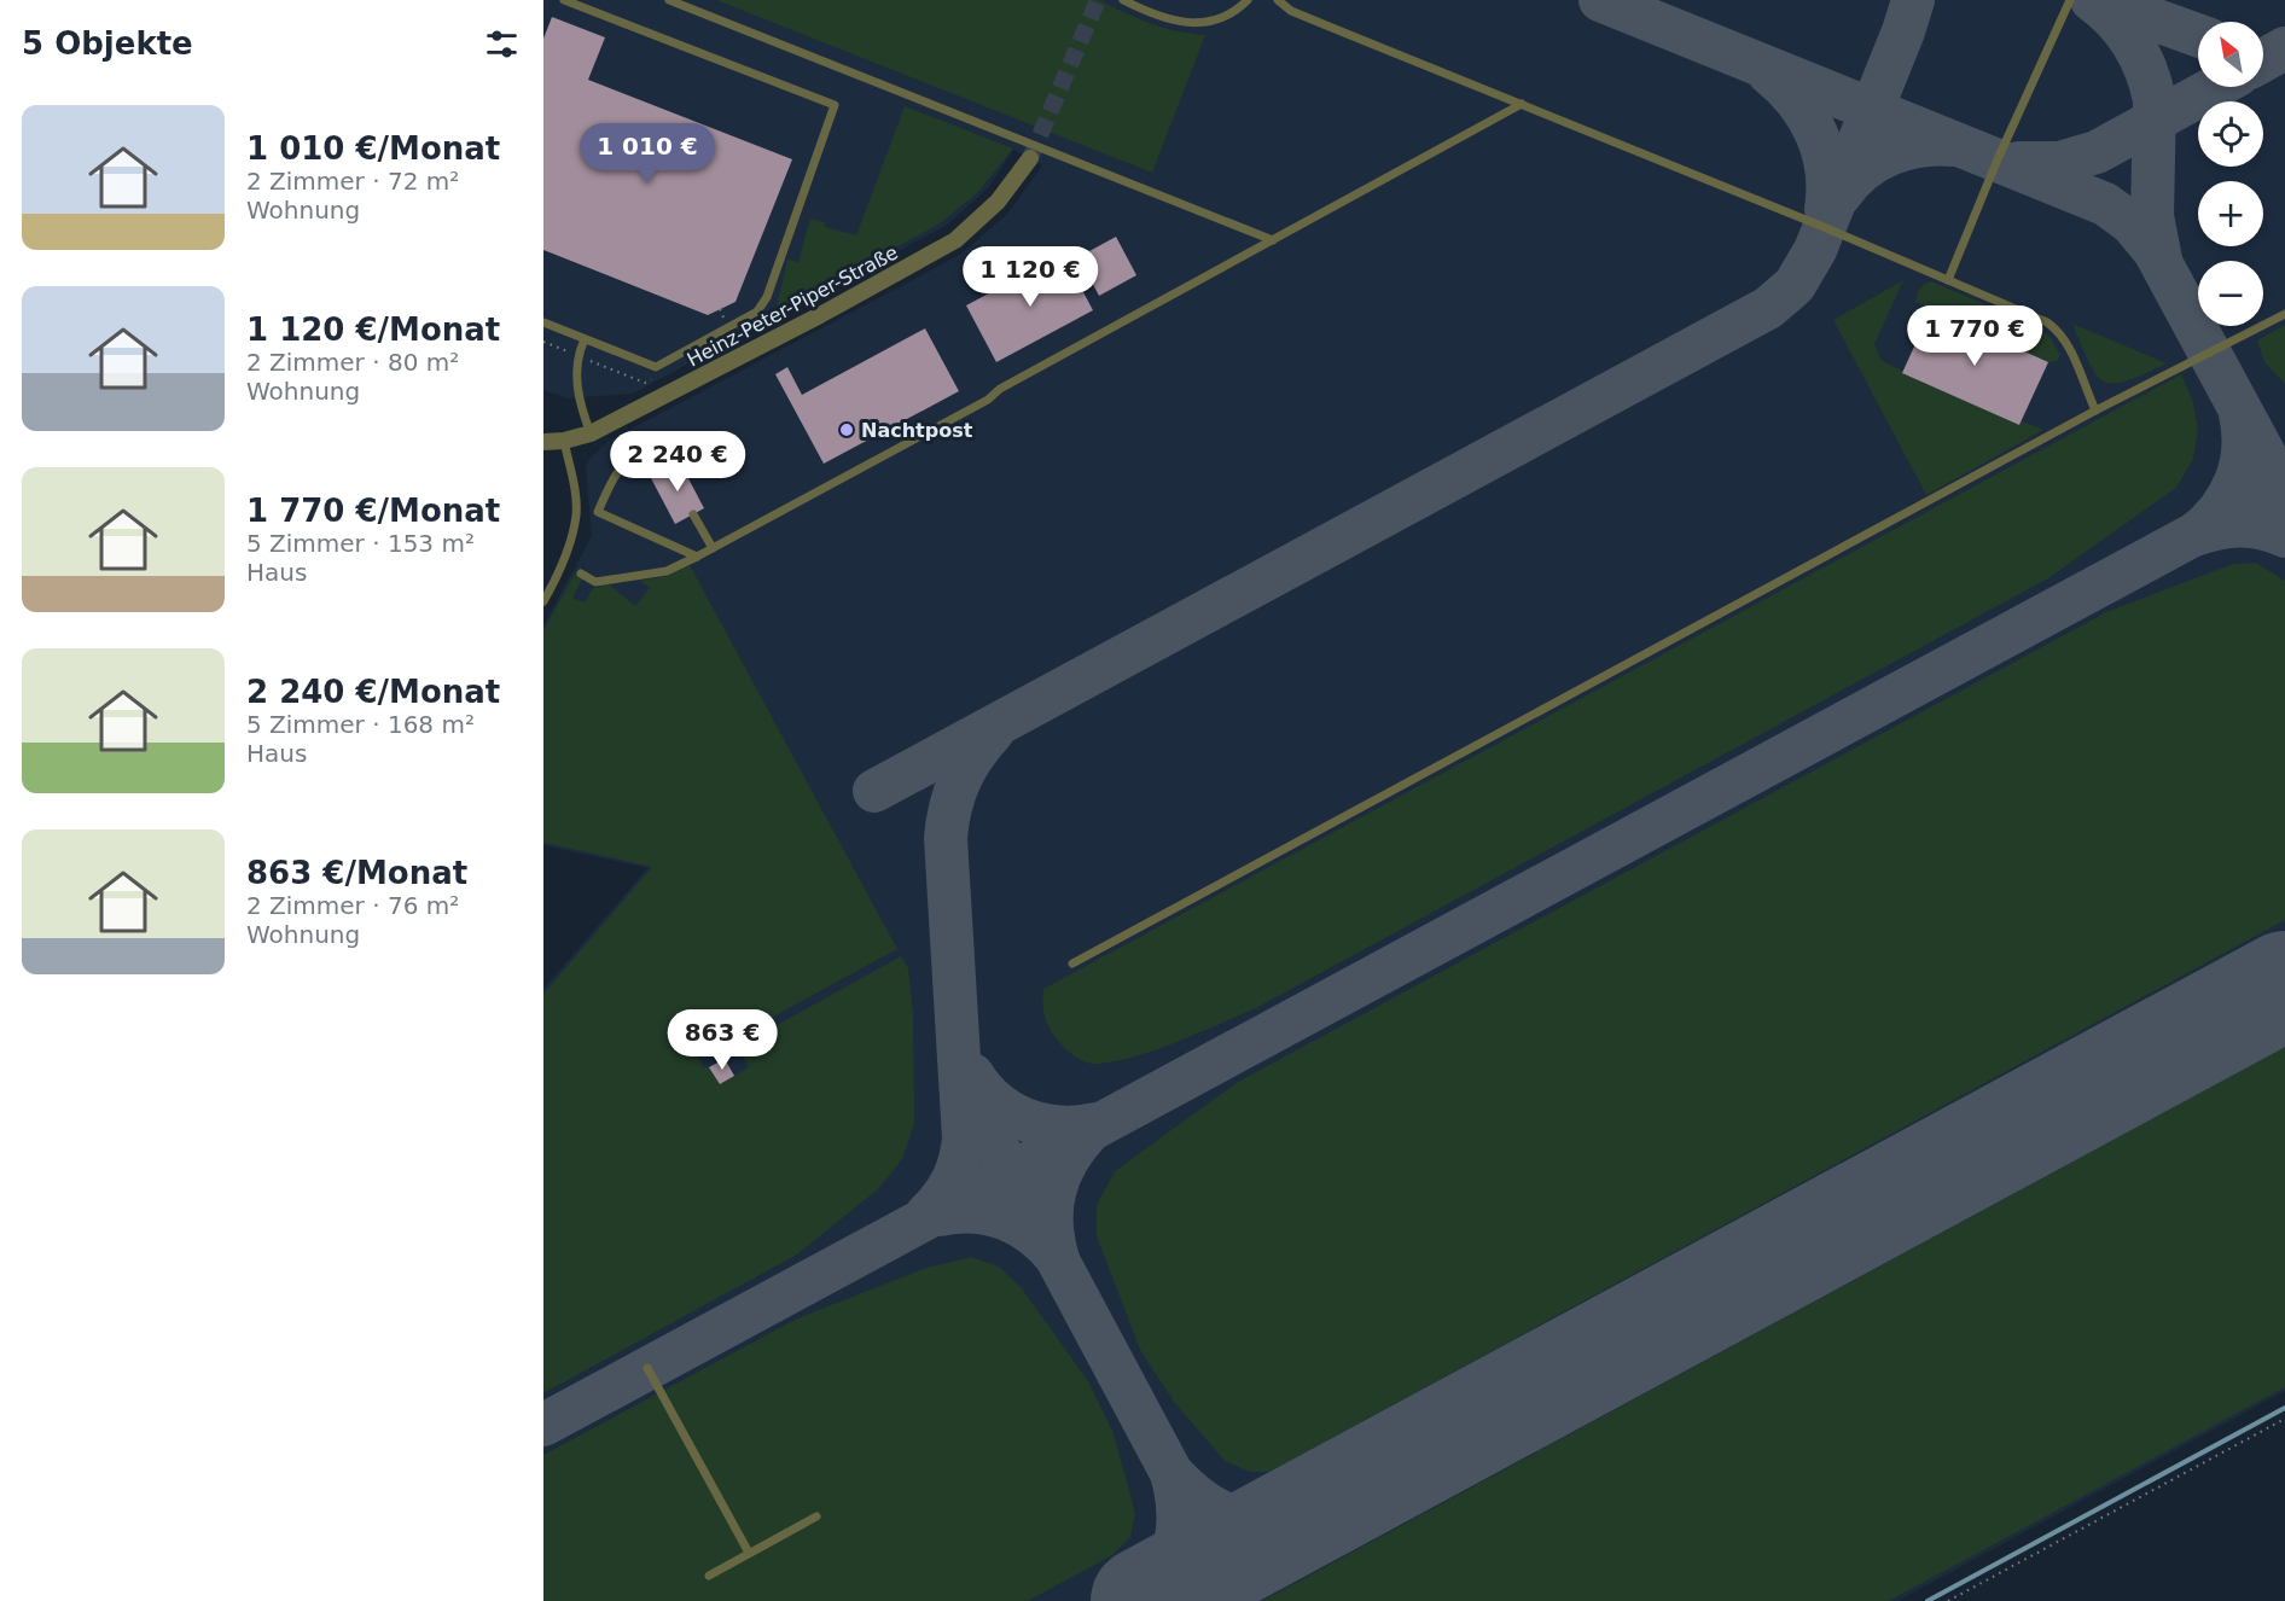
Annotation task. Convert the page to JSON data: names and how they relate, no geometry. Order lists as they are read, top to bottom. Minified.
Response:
{"streets":{"street":["Heinz-Peter-Piper-Straße"]},"places":["Nachtpost"],"north":"top left","page":{"heading":"5 Objekte","map_buttons":["+","−"],"list":[{"name":"1 010 €/Monat","note":"2 Zimmer · 72 m² · Wohnung"},{"name":"1 120 €/Monat","note":"2 Zimmer · 80 m² · Wohnung"},{"name":"1 770 €/Monat","note":"5 Zimmer · 153 m² · Haus"},{"name":"2 240 €/Monat","note":"5 Zimmer · 168 m² · Haus"},{"name":"863 €/Monat","note":"2 Zimmer · 76 m² · Wohnung"}],"price":["1 010 €","1 120 €","1 770 €","2 240 €","863 €"]}}
